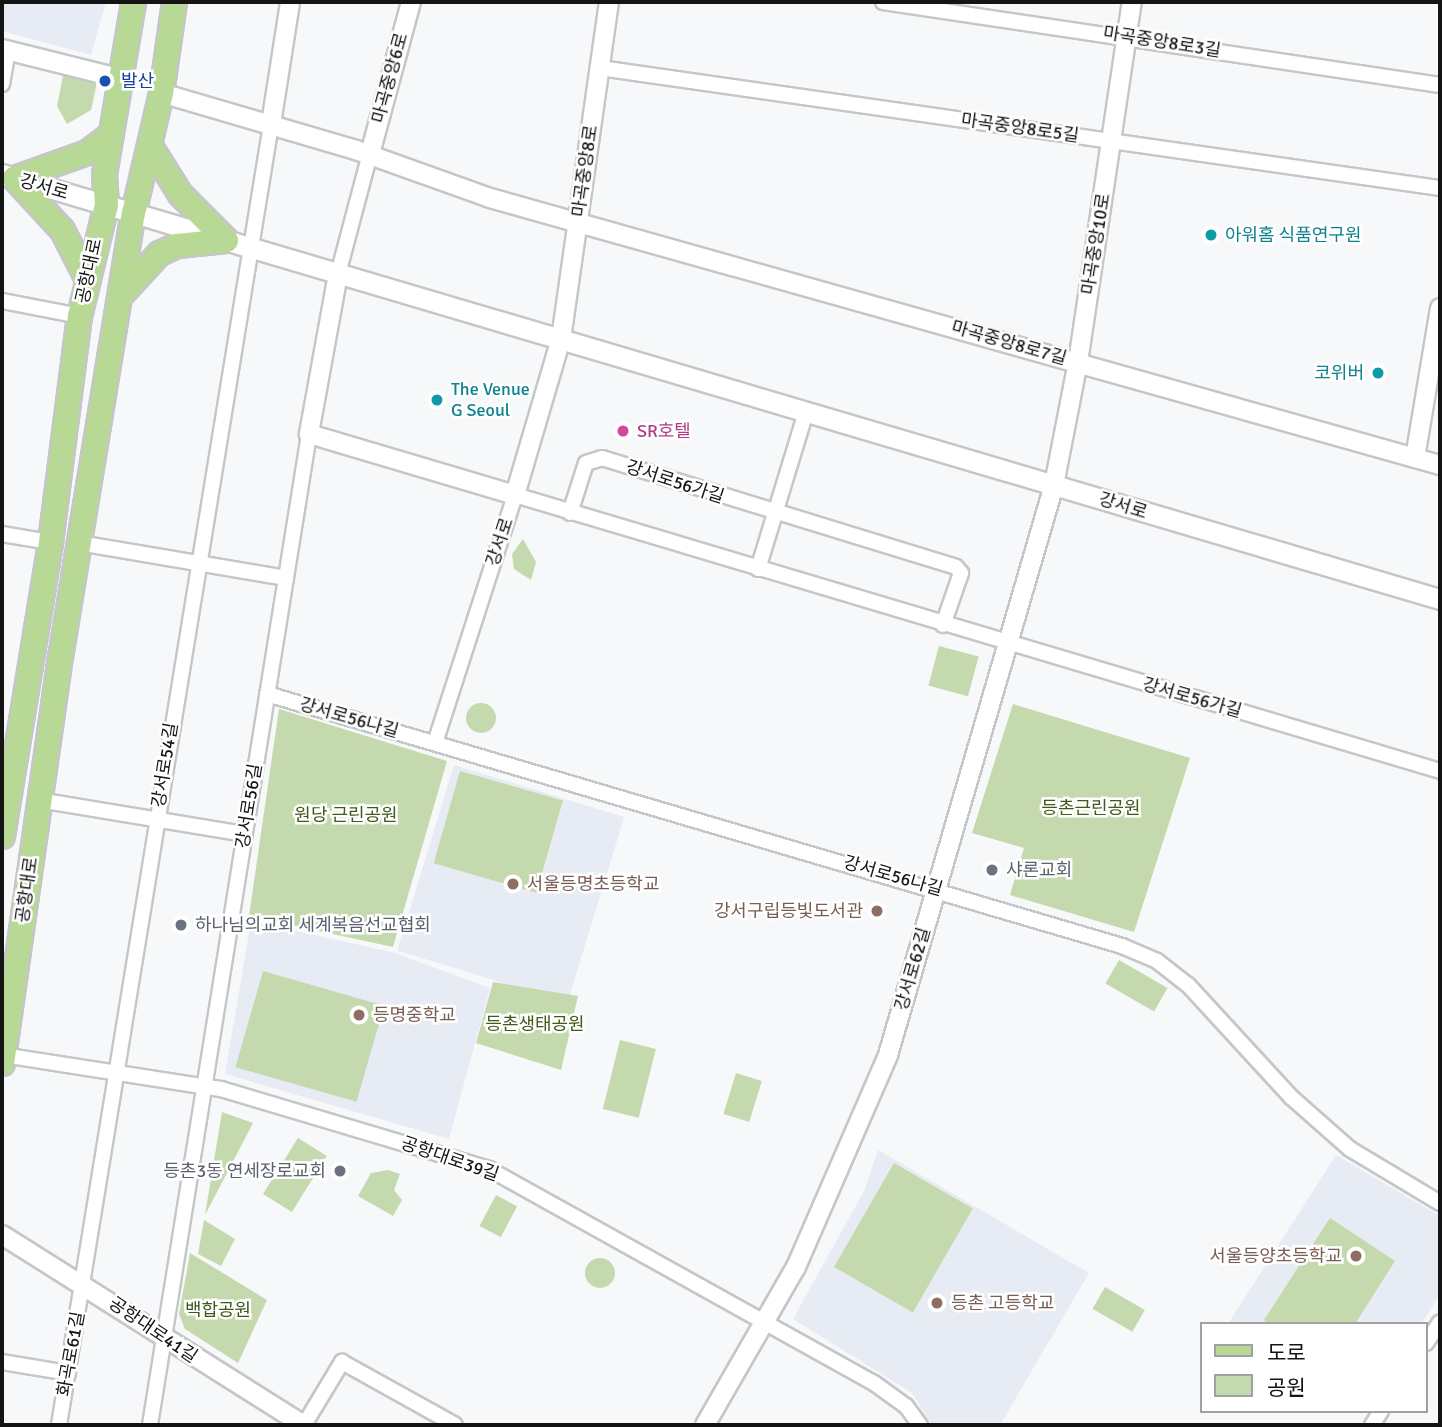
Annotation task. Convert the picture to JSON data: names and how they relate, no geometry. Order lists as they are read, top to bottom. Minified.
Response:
{"streets":{"main road":["강서로","공항대로"],"street":["마곡중앙8로3길","마곡중앙6로","마곡중앙8로5길","마곡중앙8로","마곡중앙10로","마곡중앙8로7길","강서로56가길","강서로56나길","강서로54길","강서로56길","강서로62길","공항대로39길","공항대로41길","화곡로61길"]},"crossings":[["마곡중앙8로3길","마곡중앙10로"],["마곡중앙8로5길","마곡중앙8로"],["마곡중앙8로5길","마곡중앙10로"],["마곡중앙8로","강서로"],["마곡중앙8로","마곡중앙8로7길"],["강서로","마곡중앙10로"],["강서로","공항대로"],["강서로","강서로56가길"],["강서로","강서로56나길"],["강서로","강서로54길"],["강서로","강서로56길"],["강서로","강서로62길"],["마곡중앙10로","마곡중앙8로7길"],["마곡중앙10로","강서로62길"],["공항대로","공항대로39길"],["강서로56가길","강서로56길"],["강서로56가길","강서로62길"],["강서로56나길","강서로56길"],["강서로56나길","강서로62길"],["강서로54길","공항대로39길"],["강서로54길","공항대로41길"],["강서로54길","화곡로61길"],["강서로56길","공항대로39길"],["강서로56길","공항대로41길"],["강서로62길","공항대로39길"],["공항대로41길","화곡로61길"]],"parks":["등촌근린공원","원당 근린공원","등촌생태공원","백합공원"],"places":["발산","아워홈 식품연구원","코위버","The Venue G Seoul","SR호텔","샤론교회","서울등명초등학교","강서구립등빛도서관","하나님의교회 세계복음선교협회","등명중학교","등촌3동 연세장로교회","서울등양초등학교","등촌 고등학교"],"legend":["도로","공원"]}
